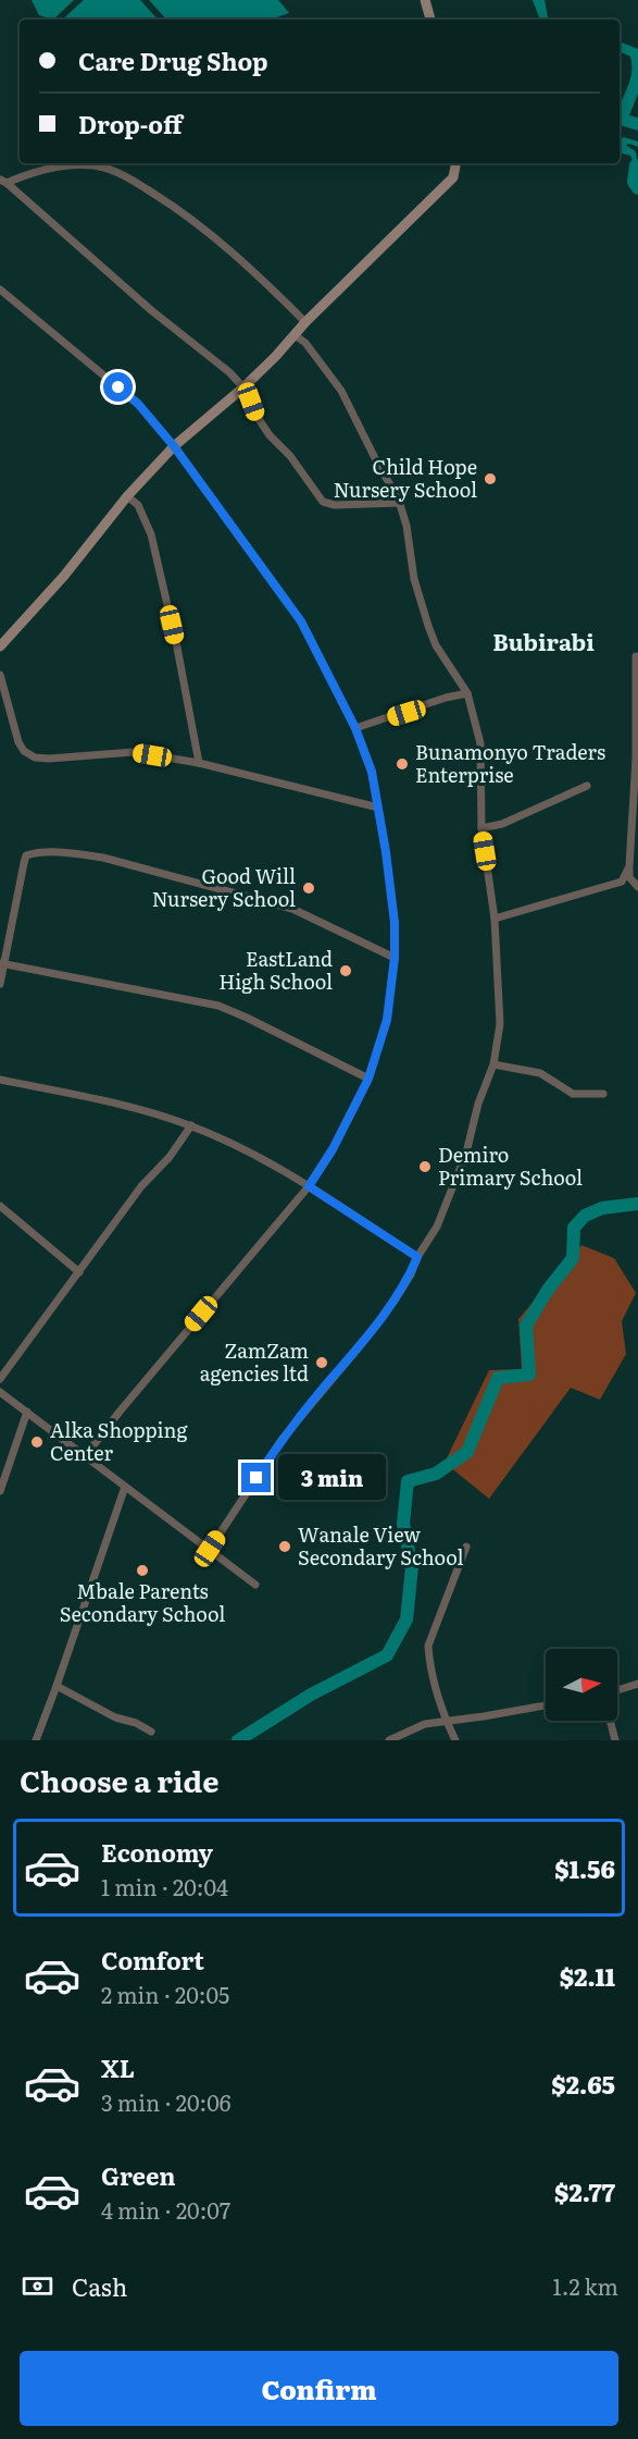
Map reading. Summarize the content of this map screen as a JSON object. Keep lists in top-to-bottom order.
{
  "districts": ["Bubirabi"],
  "places": [
    "Child Hope Nursery School",
    "Bunamonyo Traders Enterprise",
    "Good Will Nursery School",
    "EastLand High School",
    "Demiro Primary School",
    "ZamZam agencies ltd",
    "Alka Shopping Center",
    "Wanale View Secondary School",
    "Mbale Parents Secondary School"
  ],
  "north": "right",
  "page": {
    "banner": ["Care Drug Shop", "Drop-off"],
    "bubble": "3 min",
    "heading": "Choose a ride",
    "list": [
      {
        "name": "Economy",
        "note": "1 min · 20:04",
        "value": "$1.56"
      },
      {
        "name": "Comfort",
        "note": "2 min · 20:05",
        "value": "$2.11"
      },
      {
        "name": "XL",
        "note": "3 min · 20:06",
        "value": "$2.65"
      },
      {
        "name": "Green",
        "note": "4 min · 20:07",
        "value": "$2.77"
      }
    ],
    "pay": ["Cash", "1.2 km"],
    "buttons": "Confirm"
  }
}
